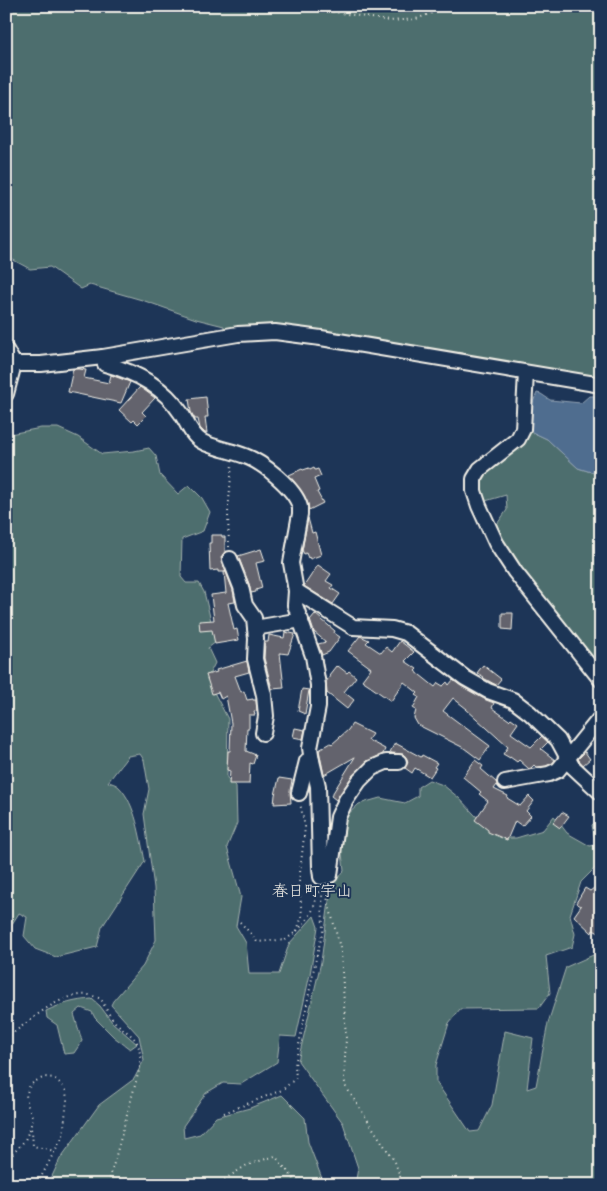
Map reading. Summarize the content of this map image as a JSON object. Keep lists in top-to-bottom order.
{
  "districts": ["春日町宇山"]
}
